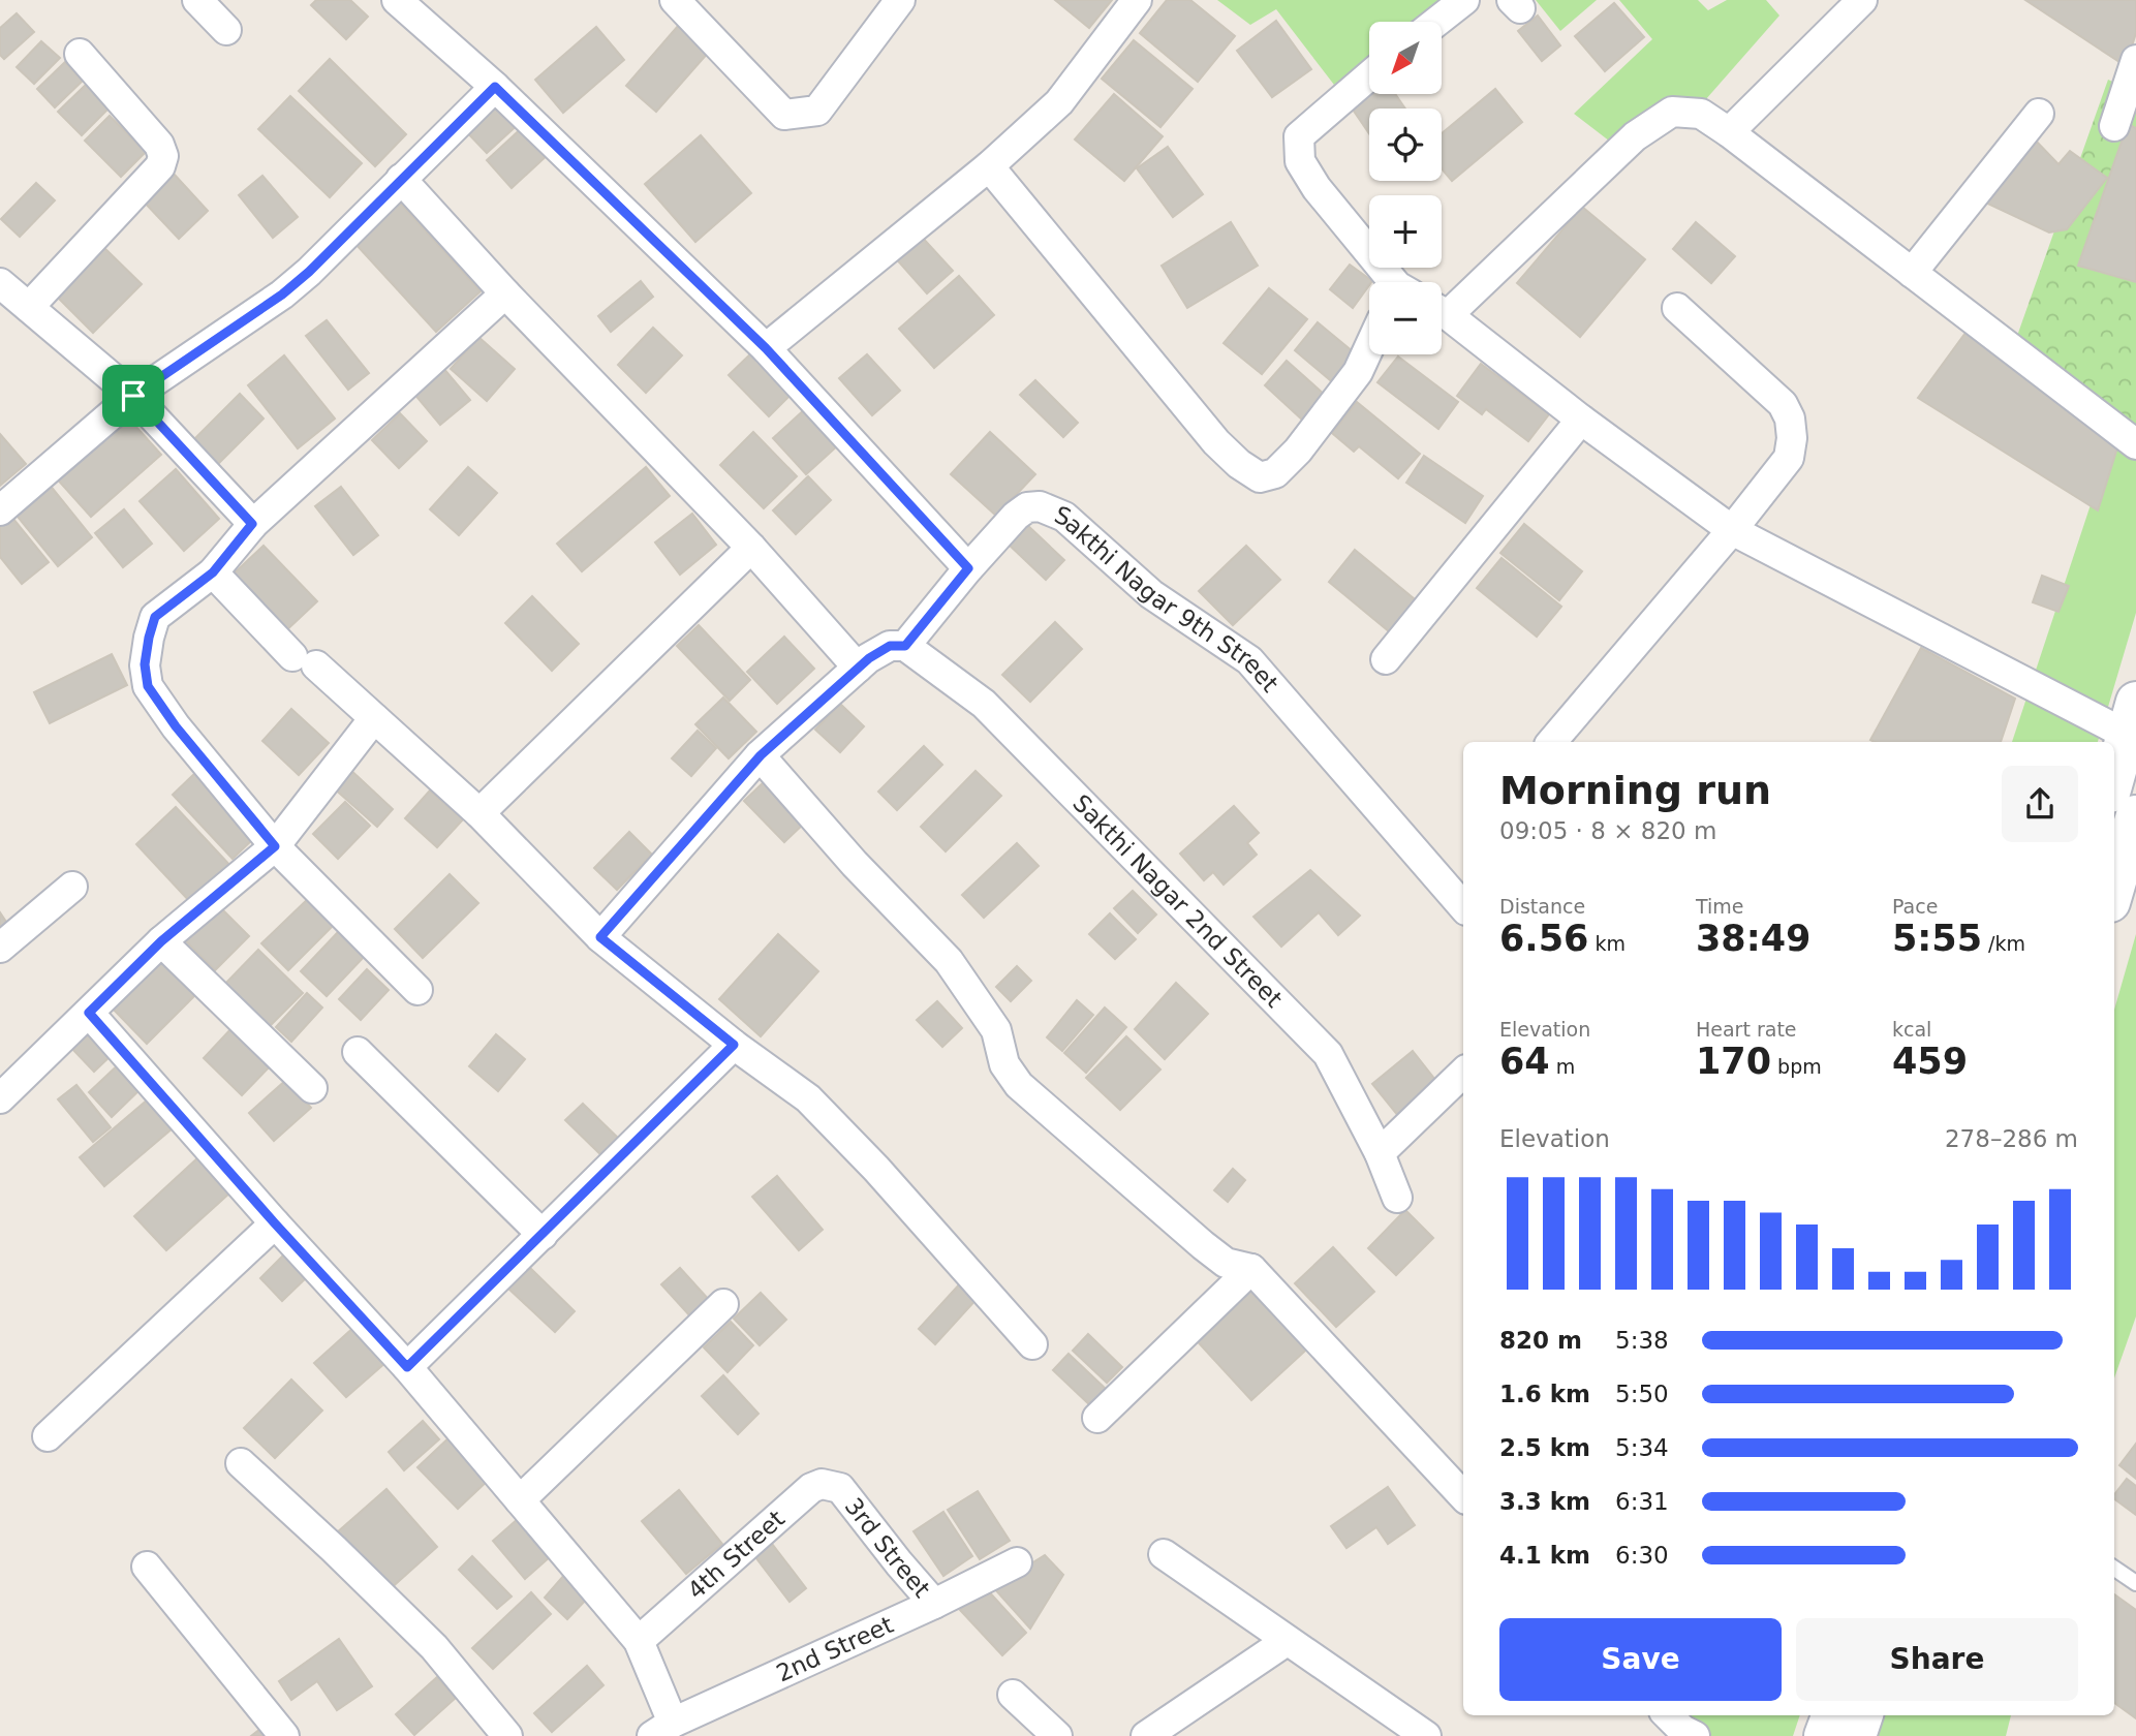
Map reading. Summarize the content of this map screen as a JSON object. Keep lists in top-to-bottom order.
{
  "streets": {
    "street": [
      "Sakthi Nagar 9th Street",
      "Sakthi Nagar 2nd Street",
      "3rd Street",
      "4th Street",
      "2nd Street"
    ]
  },
  "crossings": [
    ["Sakthi Nagar 9th Street", "Sakthi Nagar 2nd Street"],
    ["3rd Street", "4th Street"],
    ["3rd Street", "2nd Street"]
  ],
  "north": "bottom left",
  "page": {
    "map_buttons": ["+", "−"],
    "heading": ["Morning run", "09:05 · 8 × 820 m"],
    "stats": [
      ["Distance", "6.56 km"],
      ["Time", "38:49"],
      ["Pace", "5:55 /km"],
      ["Elevation", "64 m"],
      ["Heart rate", "170 bpm"],
      ["kcal", "459"]
    ],
    "chart": ["Elevation", "278–286 m"],
    "list": [
      {
        "name": "820 m",
        "note": "5:38"
      },
      {
        "name": "1.6 km",
        "note": "5:50"
      },
      {
        "name": "2.5 km",
        "note": "5:34"
      },
      {
        "name": "3.3 km",
        "note": "6:31"
      },
      {
        "name": "4.1 km",
        "note": "6:30"
      }
    ],
    "buttons": ["Save", "Share"]
  }
}
